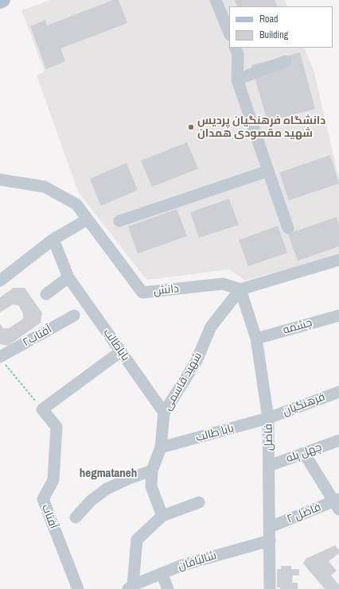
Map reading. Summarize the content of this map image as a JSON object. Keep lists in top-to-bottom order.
{
  "streets": {
    "street": [
      "دانش",
      "چشمه",
      "آفتاب۲",
      "باباطالب",
      "شهید قاسمی",
      "فرهنگیان",
      "بابا طالب",
      "فاضل",
      "چهل پله",
      "فاضل ۲",
      "آفتاب",
      "شالبافان"
    ]
  },
  "crossings": [
    ["دانش", "شهید قاسمی"],
    ["دانش", "فاضل"],
    ["چشمه", "فاضل"],
    ["باباطالب", "شهید قاسمی"],
    ["شهید قاسمی", "بابا طالب"],
    ["شهید قاسمی", "فاضل"],
    ["فرهنگیان", "بابا طالب"],
    ["فرهنگیان", "فاضل"],
    ["بابا طالب", "فاضل"],
    ["فاضل", "چهل پله"],
    ["فاضل", "فاضل ۲"],
    ["فاضل", "شالبافان"]
  ],
  "districts": ["hegmataneh"],
  "places": ["دانشگاه فرهنگیان پردیس شهید مقصودی همدان"],
  "legend": ["Road", "Building"]
}
